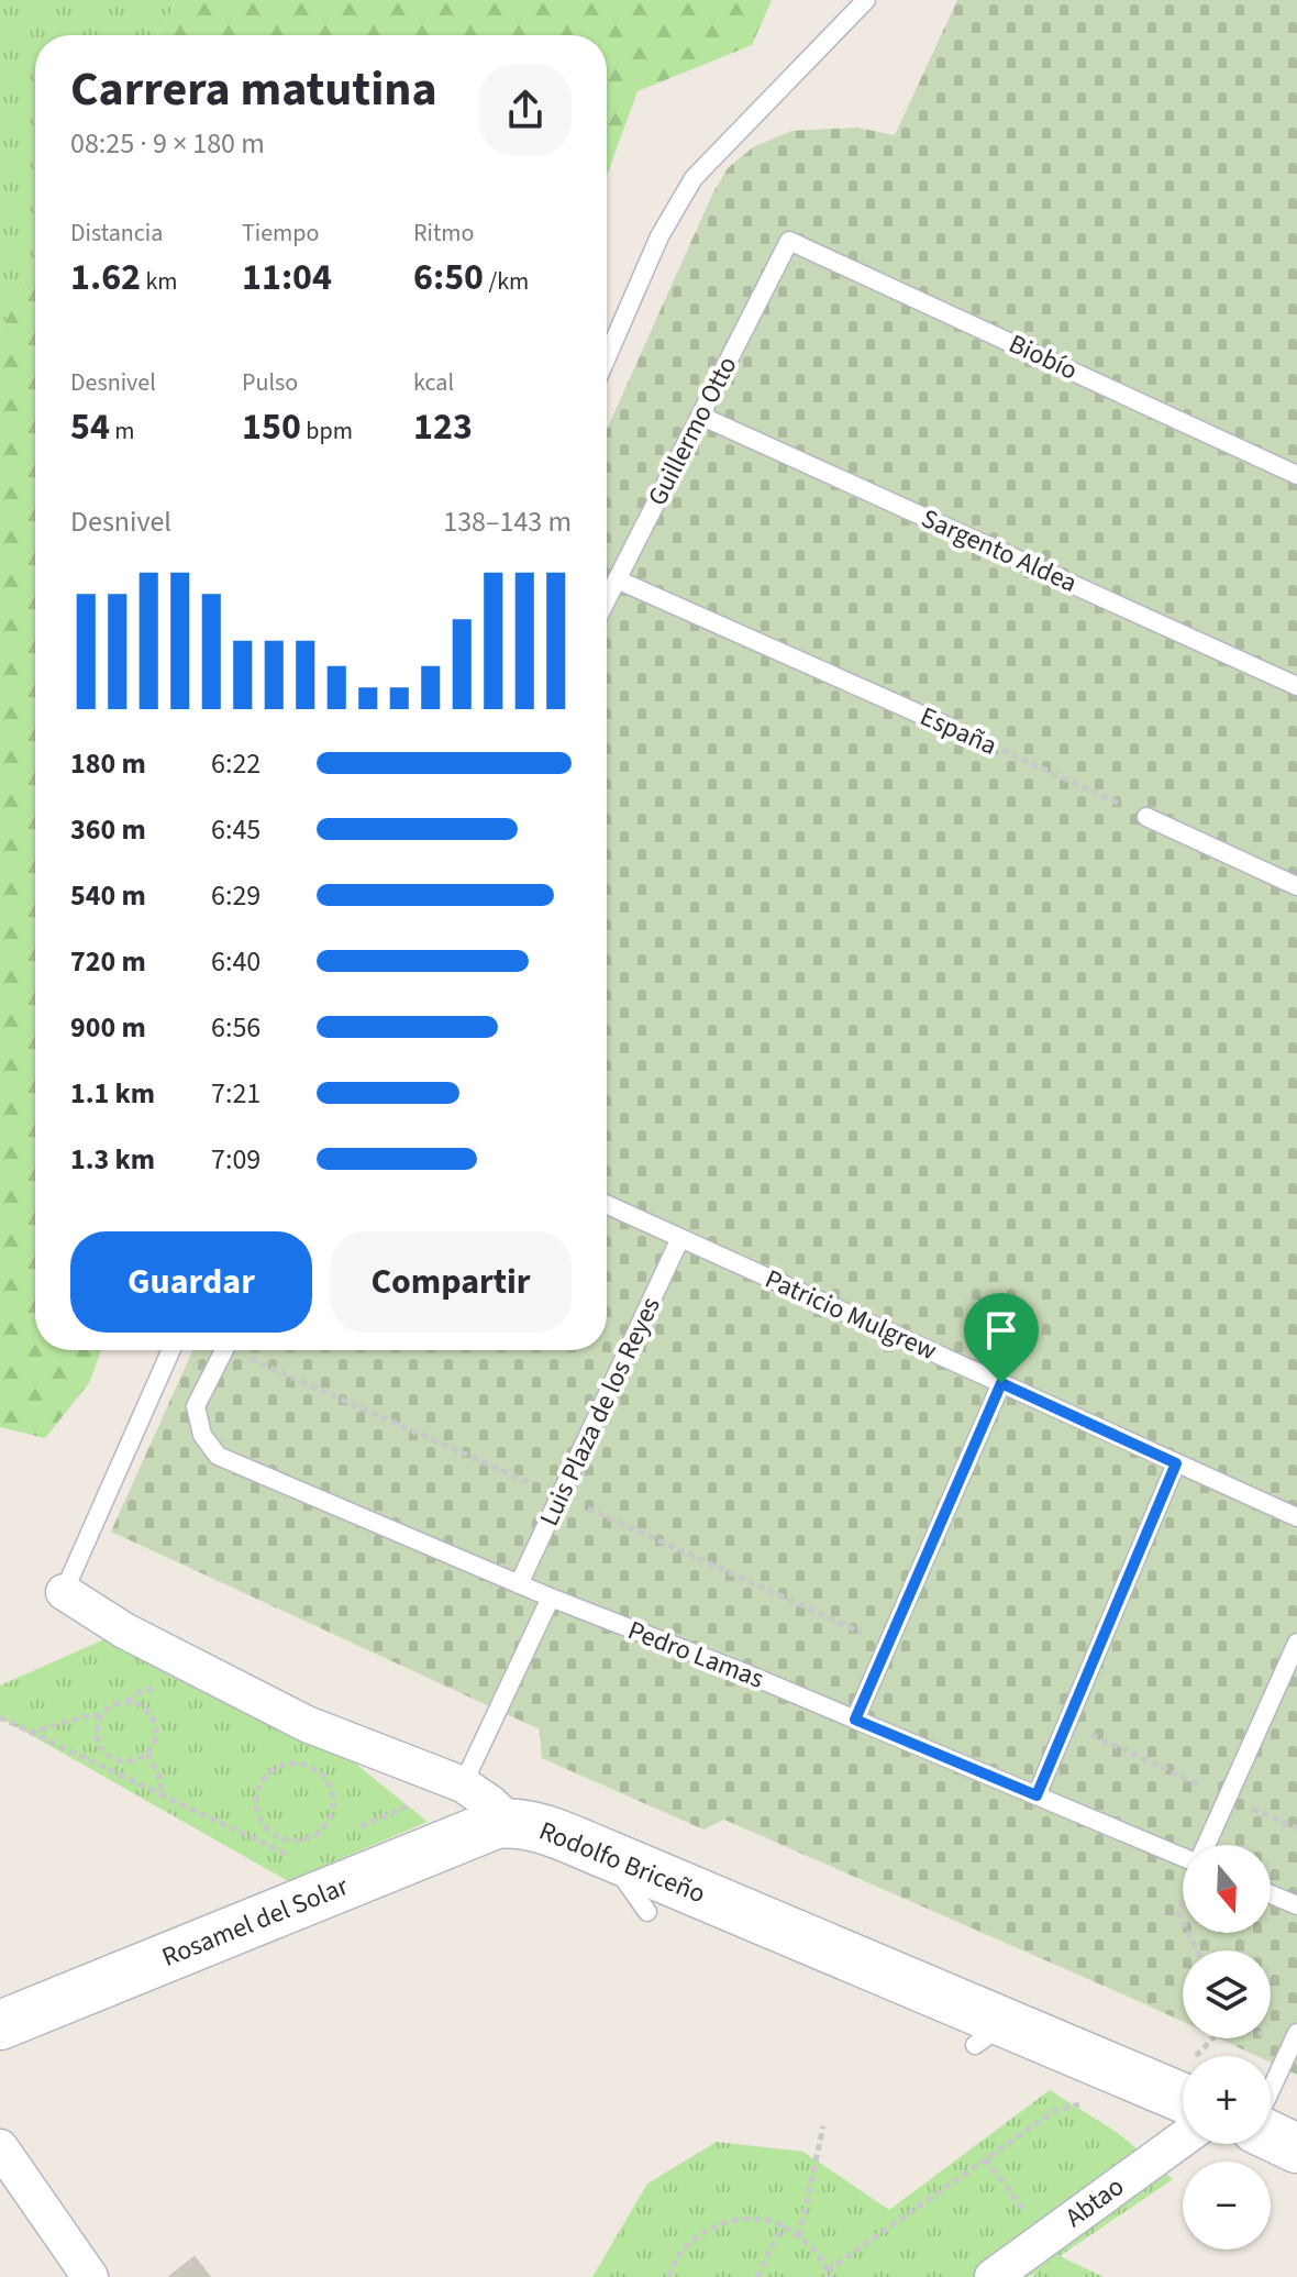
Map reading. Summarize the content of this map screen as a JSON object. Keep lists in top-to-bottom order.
{
  "streets": {
    "street": ["Rodolfo Briceño", "Rosamel del Solar", "Abtao"],
    "lane": [
      "Biobío",
      "Guillermo Otto",
      "Sargento Aldea",
      "España",
      "Patricio Mulgrew",
      "Luis Plaza de los Reyes",
      "Pedro Lamas"
    ]
  },
  "crossings": [
    ["Biobío", "Guillermo Otto"],
    ["Guillermo Otto", "Sargento Aldea"],
    ["Guillermo Otto", "España"],
    ["Patricio Mulgrew", "Luis Plaza de los Reyes"],
    ["Luis Plaza de los Reyes", "Pedro Lamas"],
    ["Rodolfo Briceño", "Rosamel del Solar"]
  ],
  "north": "bottom",
  "page": {
    "heading": ["Carrera matutina", "08:25 · 9 × 180 m"],
    "stats": [
      ["Distancia", "1.62 km"],
      ["Tiempo", "11:04"],
      ["Ritmo", "6:50 /km"],
      ["Desnivel", "54 m"],
      ["Pulso", "150 bpm"],
      ["kcal", "123"]
    ],
    "chart": ["Desnivel", "138–143 m"],
    "list": [
      {
        "name": "180 m",
        "note": "6:22"
      },
      {
        "name": "360 m",
        "note": "6:45"
      },
      {
        "name": "540 m",
        "note": "6:29"
      },
      {
        "name": "720 m",
        "note": "6:40"
      },
      {
        "name": "900 m",
        "note": "6:56"
      },
      {
        "name": "1.1 km",
        "note": "7:21"
      },
      {
        "name": "1.3 km",
        "note": "7:09"
      }
    ],
    "buttons": ["Guardar", "Compartir"],
    "map_buttons": ["+", "−"]
  }
}
